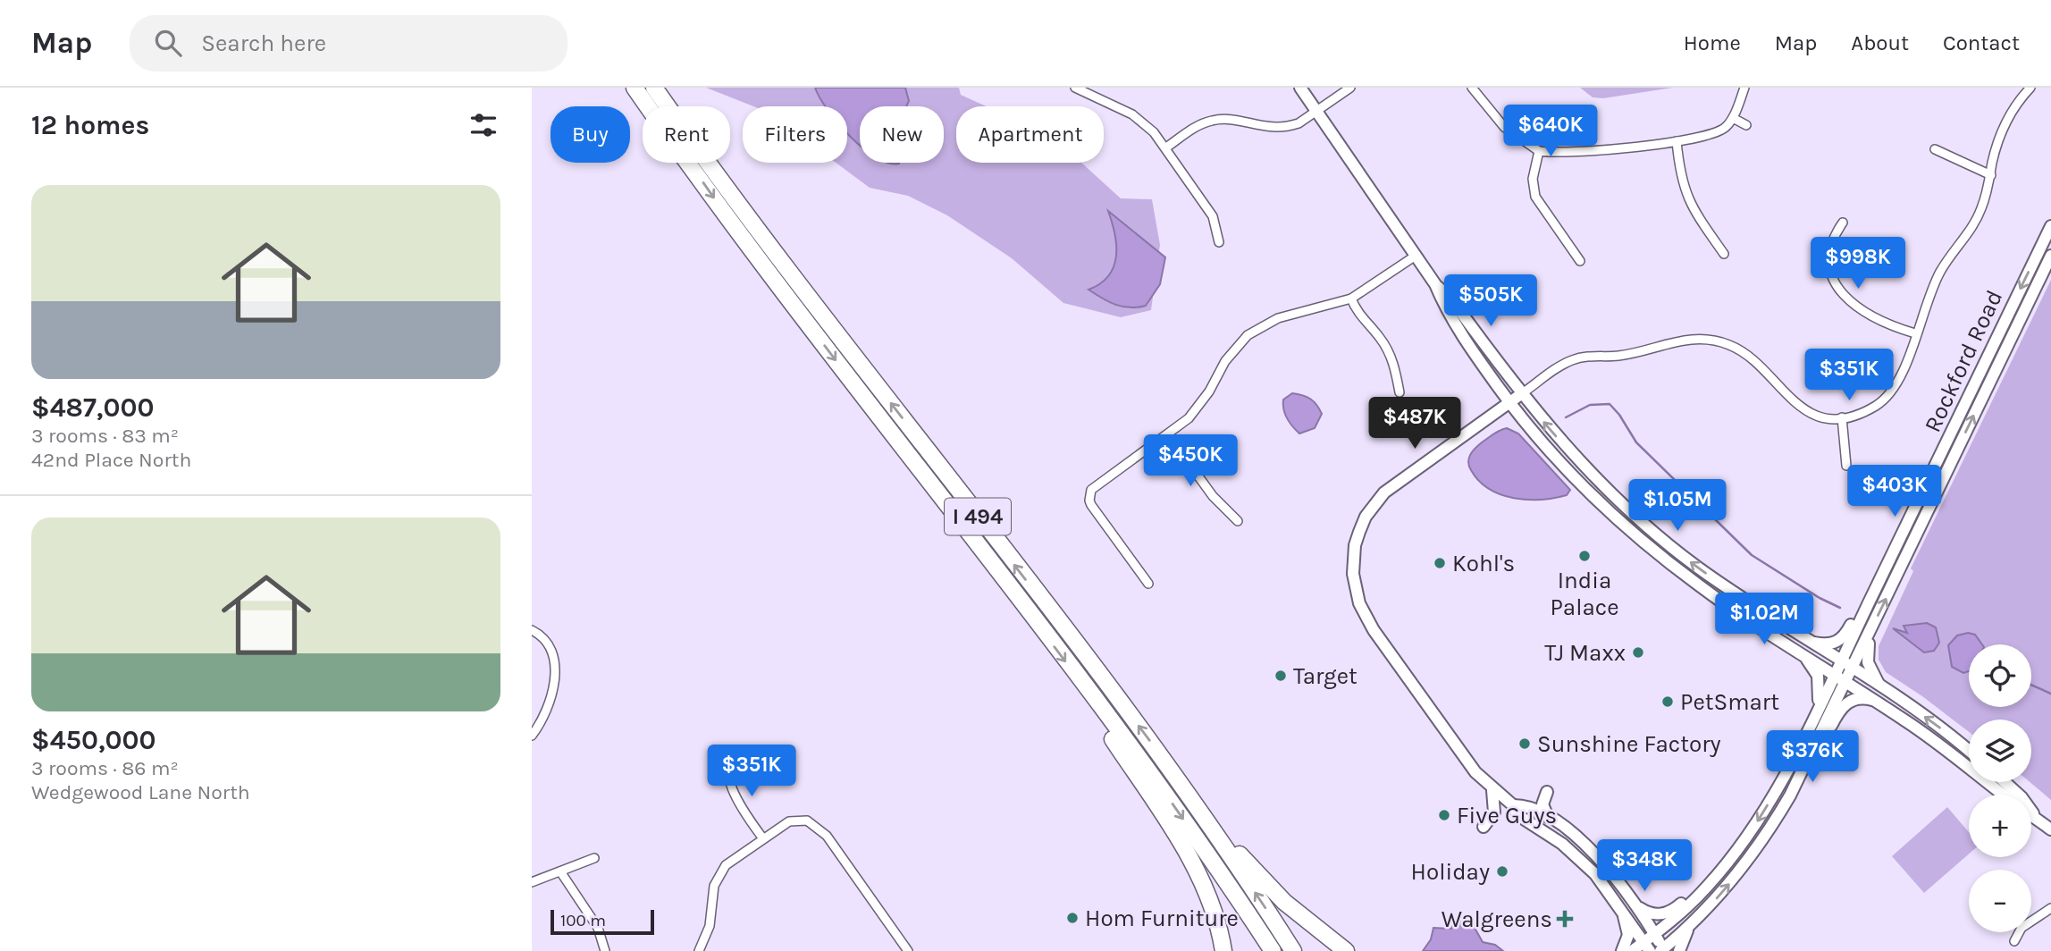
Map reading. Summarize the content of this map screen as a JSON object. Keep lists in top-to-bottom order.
{
  "streets": {
    "highway": ["I 494"],
    "main road": ["Rockford Road"]
  },
  "places": {
    "other": [
      "India Palace",
      "Kohl's",
      "TJ Maxx",
      "Target",
      "PetSmart",
      "Sunshine Factory",
      "Five Guys",
      "Holiday",
      "Hom Furniture"
    ],
    "health": ["Walgreens"]
  },
  "scale_bar": "100 m",
  "page": {
    "header": "Map",
    "search": "Search here",
    "nav": [
      "Home",
      "Map",
      "About",
      "Contact"
    ],
    "heading": "12 homes",
    "price": [
      "$640K",
      "$998K",
      "$505K",
      "$351K",
      "$487K",
      "$450K",
      "$403K",
      "$1.05M",
      "$1.02M",
      "$376K",
      "$351K",
      "$348K"
    ],
    "chip": [
      "Buy",
      "Rent",
      "Filters",
      "New",
      "Apartment"
    ],
    "list": [
      {
        "name": "$487,000",
        "note": "3 rooms · 83 m² · 42nd Place North"
      },
      {
        "name": "$450,000",
        "note": "3 rooms · 86 m² · Wedgewood Lane North"
      }
    ],
    "map_buttons": ["+", "−"],
    "scale": "100 m"
  }
}
